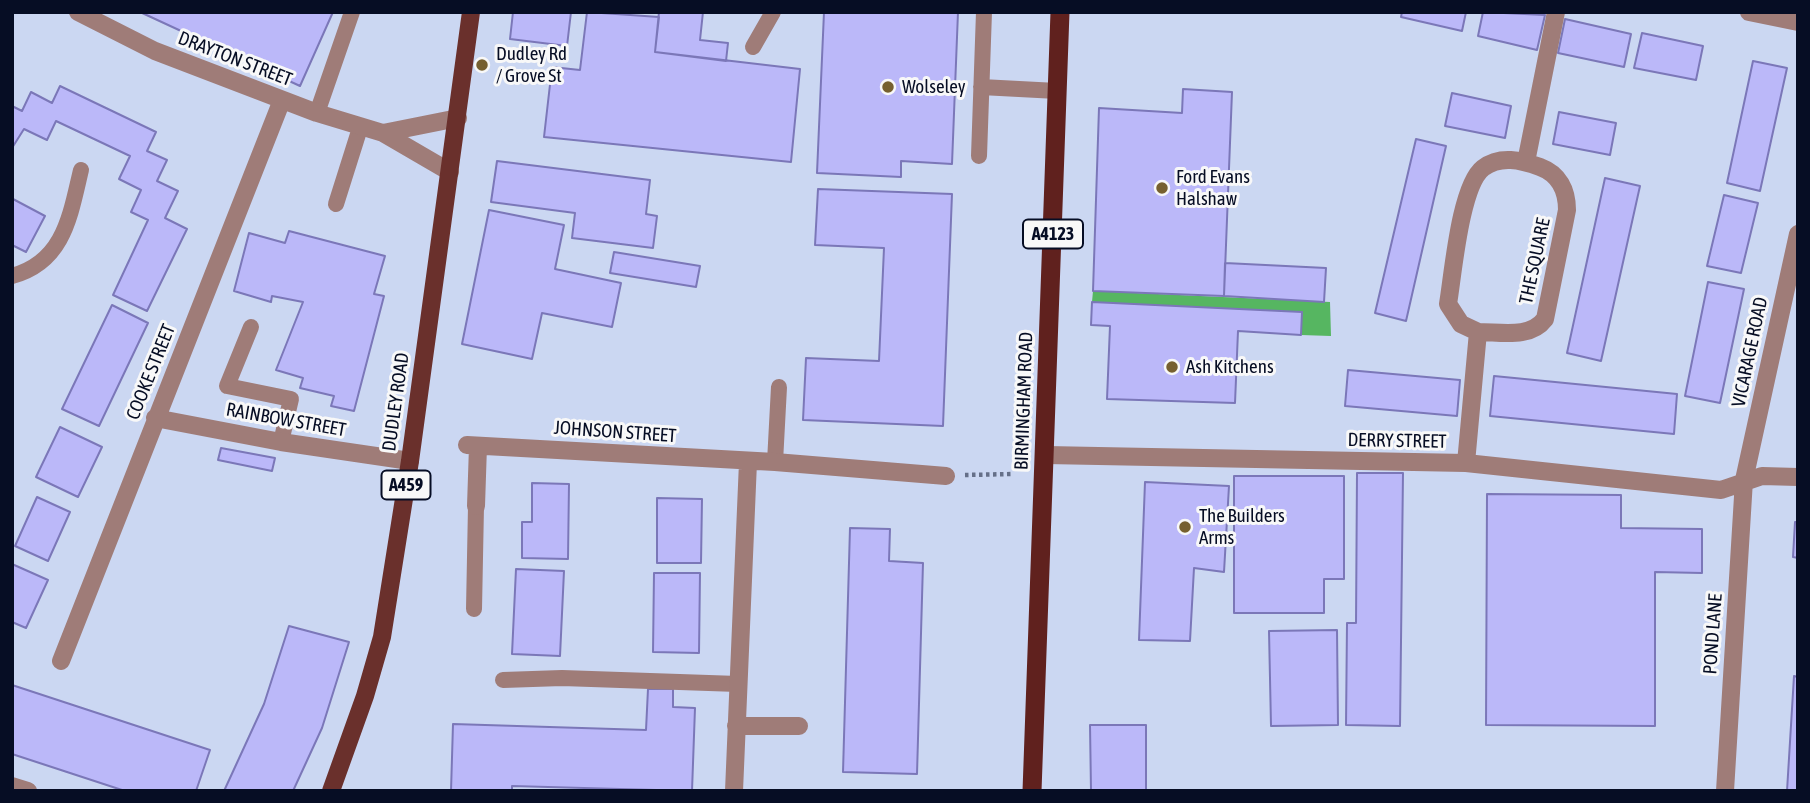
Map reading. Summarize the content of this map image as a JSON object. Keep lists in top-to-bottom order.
{
  "streets": {
    "highway": ["A4123", "BIRMINGHAM ROAD"],
    "main road": ["DUDLEY ROAD", "A459"],
    "street": [
      "DRAYTON STREET",
      "THE SQUARE",
      "VICARAGE ROAD",
      "COOKE STREET",
      "RAINBOW STREET",
      "JOHNSON STREET",
      "DERRY STREET",
      "POND LANE"
    ]
  },
  "crossings": [
    ["DRAYTON STREET", "COOKE STREET"],
    ["DRAYTON STREET", "DUDLEY ROAD"],
    ["VICARAGE ROAD", "DERRY STREET"],
    ["VICARAGE ROAD", "POND LANE"],
    ["COOKE STREET", "RAINBOW STREET"],
    ["BIRMINGHAM ROAD", "DERRY STREET"],
    ["DUDLEY ROAD", "RAINBOW STREET"],
    ["DERRY STREET", "POND LANE"]
  ],
  "places": [
    "Dudley Rd / Grove St",
    "Wolseley",
    "Ford Evans Halshaw",
    "Ash Kitchens",
    "The Builders Arms"
  ]
}
